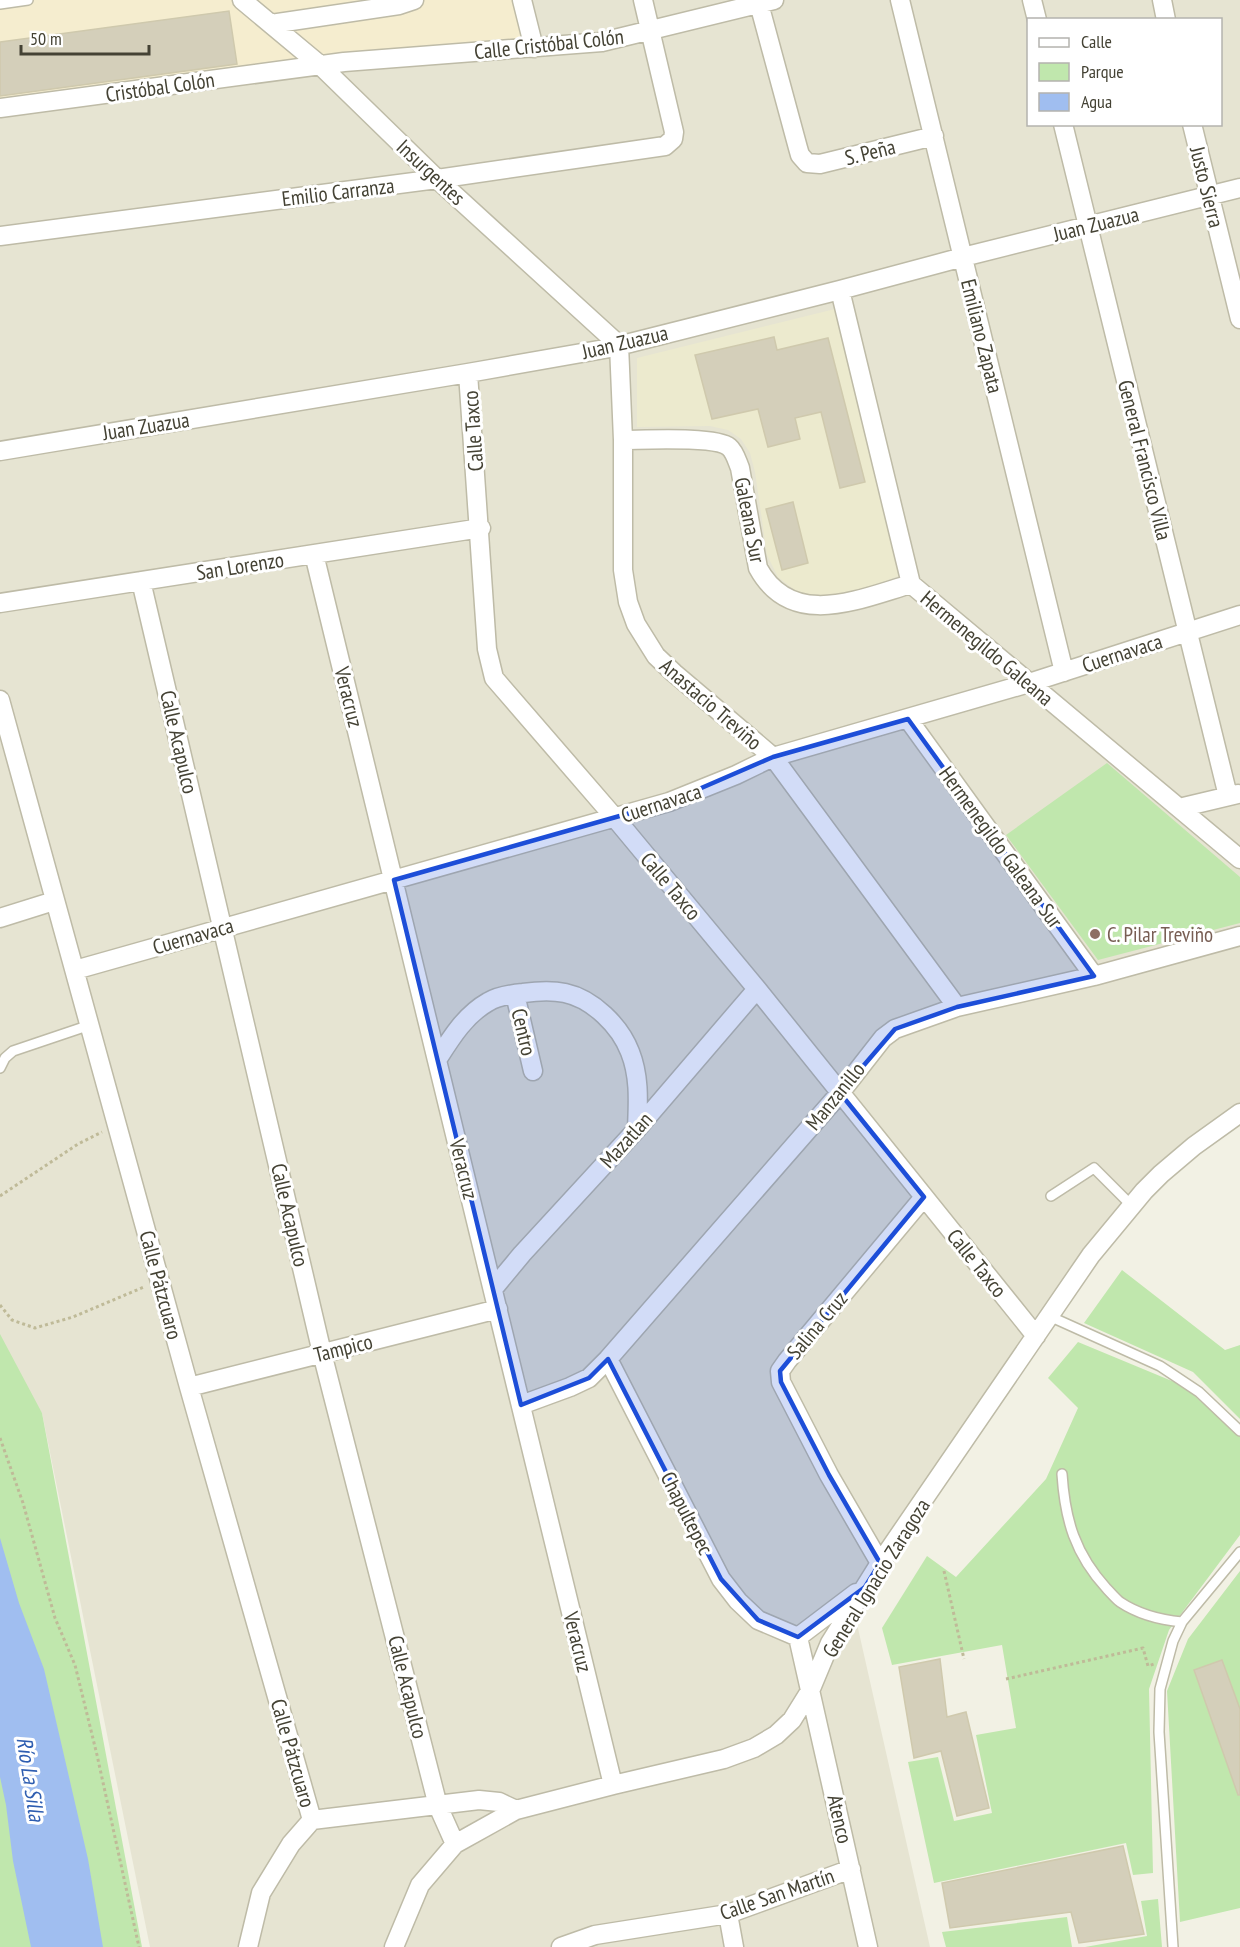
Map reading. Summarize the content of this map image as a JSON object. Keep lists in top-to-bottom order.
{
  "streets": {
    "street": [
      "Calle Cristóbal Colón",
      "Cristóbal Colón",
      "S. Peña",
      "Insurgentes",
      "Justo Sierra",
      "Emilio Carranza",
      "Juan Zuazua",
      "Emiliano Zapata",
      "Calle Taxco",
      "General Francisco Villa",
      "Galeana Sur",
      "San Lorenzo",
      "Hermenegildo Galeana",
      "Cuernavaca",
      "Veracruz",
      "Anastacio Treviño",
      "Calle Acapulco",
      "Hermenegildo Galeana Sur",
      "Centro",
      "Manzanillo",
      "Mazatlan",
      "Calle Pátzcuaro",
      "Salina Cruz",
      "Tampico",
      "Chapultepec",
      "General Ignacio Zaragoza",
      "Atenco",
      "Calle San Martín"
    ]
  },
  "crossings": [
    ["Calle Cristóbal Colón", "Cristóbal Colón"],
    ["Calle Cristóbal Colón", "S. Peña"],
    ["Calle Cristóbal Colón", "Insurgentes"],
    ["Calle Cristóbal Colón", "Emilio Carranza"],
    ["Cristóbal Colón", "Insurgentes"],
    ["S. Peña", "Emiliano Zapata"],
    ["Insurgentes", "Emilio Carranza"],
    ["Insurgentes", "Juan Zuazua"],
    ["Insurgentes", "Anastacio Treviño"],
    ["Justo Sierra", "Juan Zuazua"],
    ["Juan Zuazua", "Emiliano Zapata"],
    ["Juan Zuazua", "Calle Taxco"],
    ["Juan Zuazua", "General Francisco Villa"],
    ["Juan Zuazua", "Hermenegildo Galeana"],
    ["Juan Zuazua", "Anastacio Treviño"],
    ["Emiliano Zapata", "Cuernavaca"],
    ["Calle Taxco", "San Lorenzo"],
    ["Calle Taxco", "Cuernavaca"],
    ["Calle Taxco", "Manzanillo"],
    ["Calle Taxco", "Mazatlan"],
    ["Calle Taxco", "Salina Cruz"],
    ["Calle Taxco", "General Ignacio Zaragoza"],
    ["General Francisco Villa", "Cuernavaca"],
    ["Galeana Sur", "Hermenegildo Galeana"],
    ["Galeana Sur", "Anastacio Treviño"],
    ["San Lorenzo", "Veracruz"],
    ["San Lorenzo", "Calle Acapulco"],
    ["Hermenegildo Galeana", "Cuernavaca"],
    ["Cuernavaca", "Veracruz"],
    ["Cuernavaca", "Anastacio Treviño"],
    ["Cuernavaca", "Calle Acapulco"],
    ["Cuernavaca", "Hermenegildo Galeana Sur"],
    ["Cuernavaca", "Calle Pátzcuaro"],
    ["Veracruz", "Manzanillo"],
    ["Veracruz", "Mazatlan"],
    ["Veracruz", "Tampico"],
    ["Veracruz", "General Ignacio Zaragoza"],
    ["Anastacio Treviño", "Manzanillo"],
    ["Calle Acapulco", "Tampico"],
    ["Calle Acapulco", "General Ignacio Zaragoza"],
    ["Hermenegildo Galeana Sur", "Manzanillo"],
    ["Manzanillo", "Chapultepec"],
    ["Calle Pátzcuaro", "Tampico"],
    ["Salina Cruz", "General Ignacio Zaragoza"],
    ["General Ignacio Zaragoza", "Atenco"],
    ["Atenco", "Calle San Martín"]
  ],
  "water": ["Río La Silla"],
  "places": ["C. Pilar Treviño"],
  "legend": ["Calle", "Parque", "Agua"],
  "scale_bar": "50 m"
}
